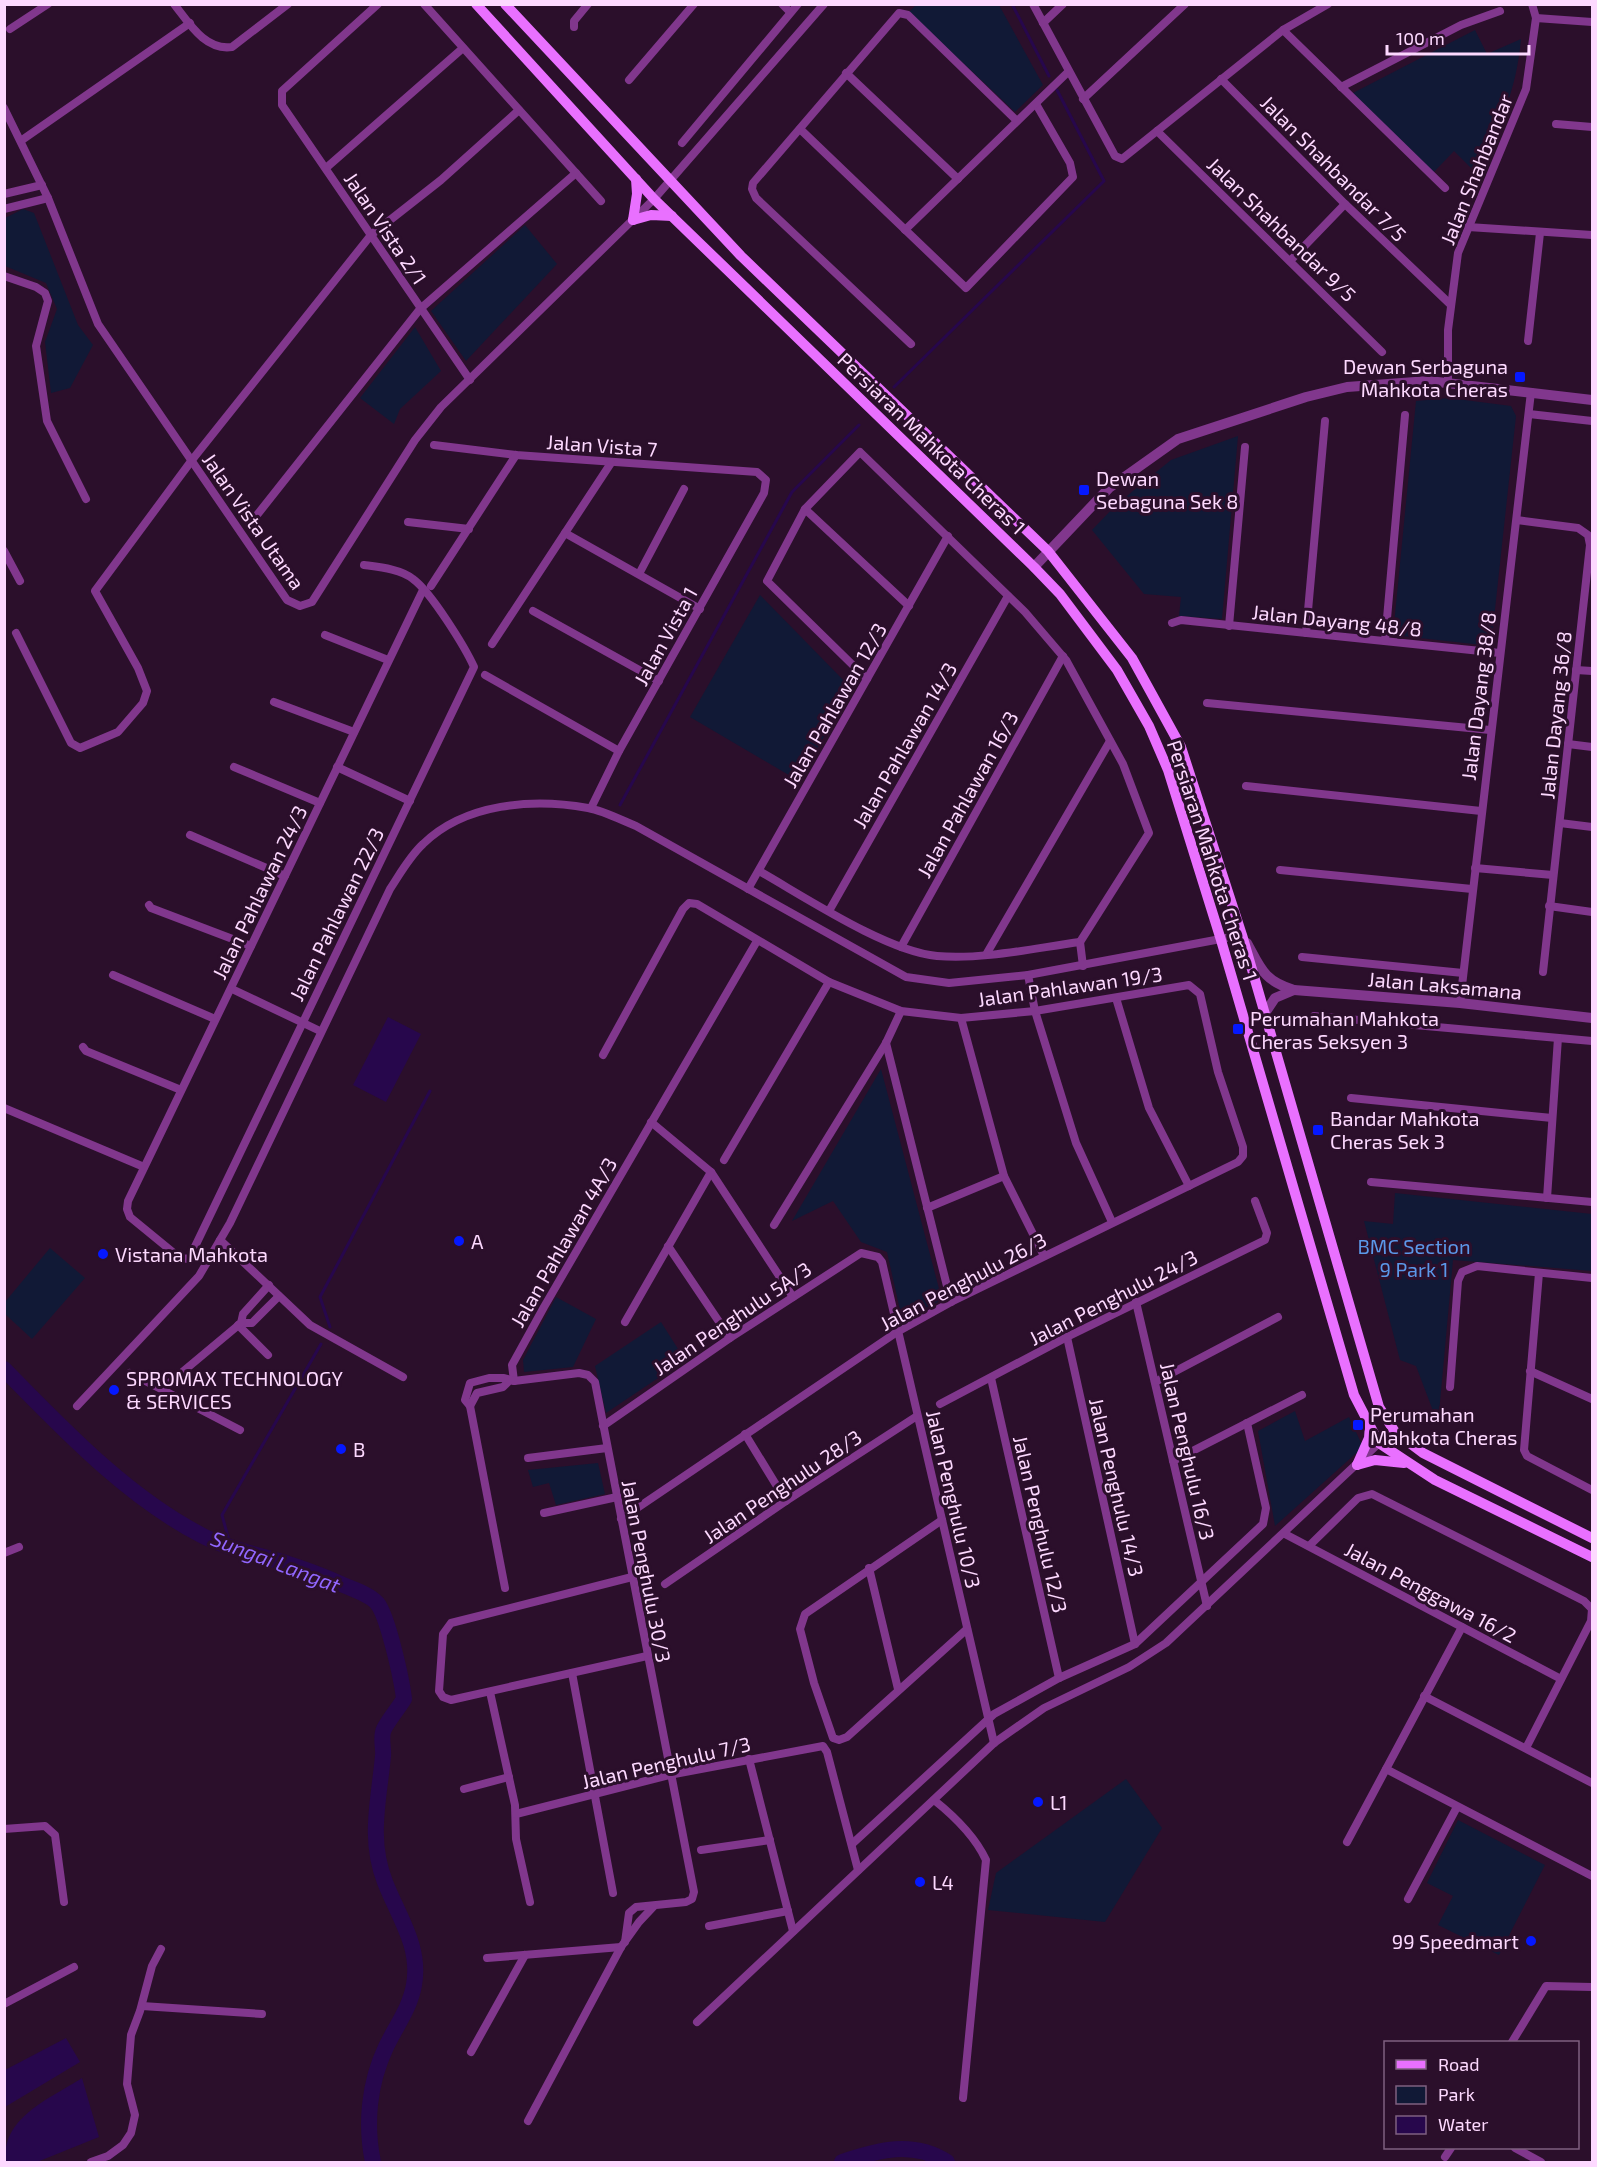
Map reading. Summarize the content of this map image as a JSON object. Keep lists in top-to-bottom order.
{
  "streets": {
    "main road": ["Persiaran Mahkota Cheras 1"],
    "street": [
      "Jalan Shahbandar 7/5",
      "Jalan Shahbandar",
      "Jalan Vista 2/1",
      "Jalan Shahbandar 9/5",
      "Jalan Vista 7",
      "Jalan Vista Utama",
      "Jalan Dayang 48/8",
      "Jalan Vista 1",
      "Jalan Dayang 38/8",
      "Jalan Pahlawan 12/3",
      "Jalan Dayang 36/8",
      "Jalan Pahlawan 14/3",
      "Jalan Pahlawan 16/3",
      "Jalan Pahlawan 24/3",
      "Jalan Pahlawan 22/3",
      "Jalan Laksamana",
      "Jalan Pahlawan 19/3",
      "Jalan Pahlawan 4A/3",
      "Jalan Penghulu 26/3",
      "Jalan Penghulu 24/3",
      "Jalan Penghulu 5A/3",
      "Jalan Penghulu 16/3",
      "Jalan Penghulu 28/3",
      "Jalan Penghulu 14/3",
      "Jalan Penghulu 10/3",
      "Jalan Penghulu 12/3",
      "Jalan Penghulu 30/3",
      "Jalan Penggawa 16/2",
      "Jalan Penghulu 7/3"
    ]
  },
  "crossings": [
    ["Jalan Shahbandar 7/5", "Jalan Shahbandar"],
    ["Jalan Vista 2/1", "Jalan Vista Utama"],
    ["Persiaran Mahkota Cheras 1", "Jalan Vista Utama"],
    ["Persiaran Mahkota Cheras 1", "Jalan Laksamana"],
    ["Jalan Vista 7", "Jalan Vista 1"],
    ["Jalan Vista 7", "Jalan Pahlawan 24/3"],
    ["Jalan Dayang 48/8", "Jalan Dayang 38/8"],
    ["Jalan Dayang 38/8", "Jalan Dayang 36/8"],
    ["Jalan Dayang 38/8", "Jalan Laksamana"],
    ["Jalan Pahlawan 24/3", "Jalan Pahlawan 22/3"],
    ["Jalan Pahlawan 19/3", "Jalan Pahlawan 4A/3"],
    ["Jalan Pahlawan 19/3", "Jalan Penghulu 26/3"],
    ["Jalan Pahlawan 4A/3", "Jalan Penghulu 30/3"],
    ["Jalan Penghulu 26/3", "Jalan Penghulu 10/3"],
    ["Jalan Penghulu 26/3", "Jalan Penghulu 30/3"],
    ["Jalan Penghulu 24/3", "Jalan Penghulu 16/3"],
    ["Jalan Penghulu 24/3", "Jalan Penghulu 14/3"],
    ["Jalan Penghulu 24/3", "Jalan Penghulu 12/3"],
    ["Jalan Penghulu 5A/3", "Jalan Penghulu 10/3"],
    ["Jalan Penghulu 5A/3", "Jalan Penghulu 30/3"],
    ["Jalan Penghulu 28/3", "Jalan Penghulu 10/3"],
    ["Jalan Penghulu 30/3", "Jalan Penghulu 7/3"]
  ],
  "water": ["Sungai Langat"],
  "parks": ["BMC Section 9 Park 1"],
  "places": {
    "transit": [
      "Dewan Serbaguna Mahkota Cheras",
      "Dewan Sebaguna Sek 8",
      "Perumahan Mahkota Cheras Seksyen 3",
      "Bandar Mahkota Cheras Sek 3",
      "Perumahan Mahkota Cheras"
    ],
    "other": [
      "A",
      "Vistana Mahkota",
      "SPROMAX TECHNOLOGY & SERVICES",
      "B",
      "L1",
      "L4",
      "99 Speedmart"
    ]
  },
  "legend": ["Road", "Park", "Water"],
  "scale_bar": "100 m"
}
